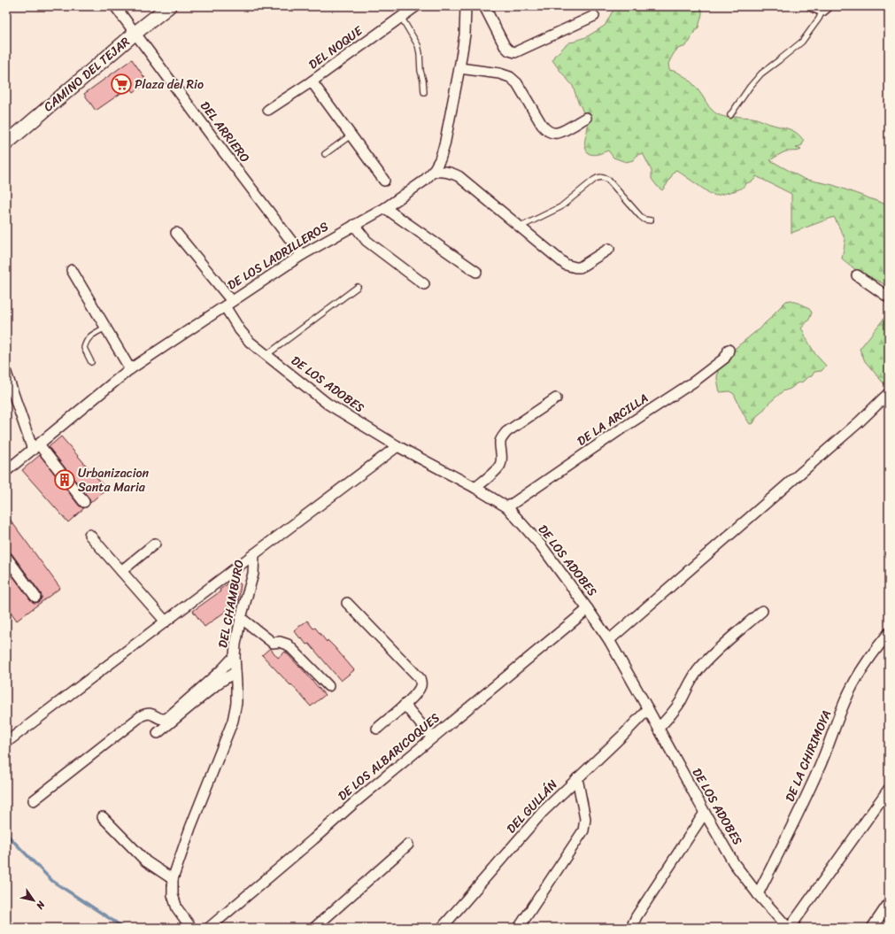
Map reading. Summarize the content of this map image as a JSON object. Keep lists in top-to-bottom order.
{
  "streets": {
    "street": [
      "DEL NOQUE",
      "CAMINO DEL TEJAR",
      "DEL ARRIERO",
      "DE LOS LADRILLEROS",
      "DE LOS ADOBES",
      "DE LA ARCILLA",
      "DEL CHAMBURO",
      "DE LA CHIRIMOYA",
      "DE LOS ALBARICOQUES",
      "DEL GULLÁN"
    ]
  },
  "crossings": [
    ["CAMINO DEL TEJAR", "DEL ARRIERO"],
    ["DEL ARRIERO", "DE LOS LADRILLEROS"],
    ["DE LOS LADRILLEROS", "DE LOS ADOBES"],
    ["DE LOS ADOBES", "DE LA ARCILLA"],
    ["DE LOS ADOBES", "DEL CHAMBURO"],
    ["DE LOS ADOBES", "DE LA CHIRIMOYA"],
    ["DE LOS ADOBES", "DE LOS ALBARICOQUES"],
    ["DE LOS ADOBES", "DEL GULLÁN"]
  ],
  "places": {
    "supermarket": ["Plaza del Rio"],
    "building": ["Urbanizacion Santa Maria"]
  },
  "north": "bottom right"
}
